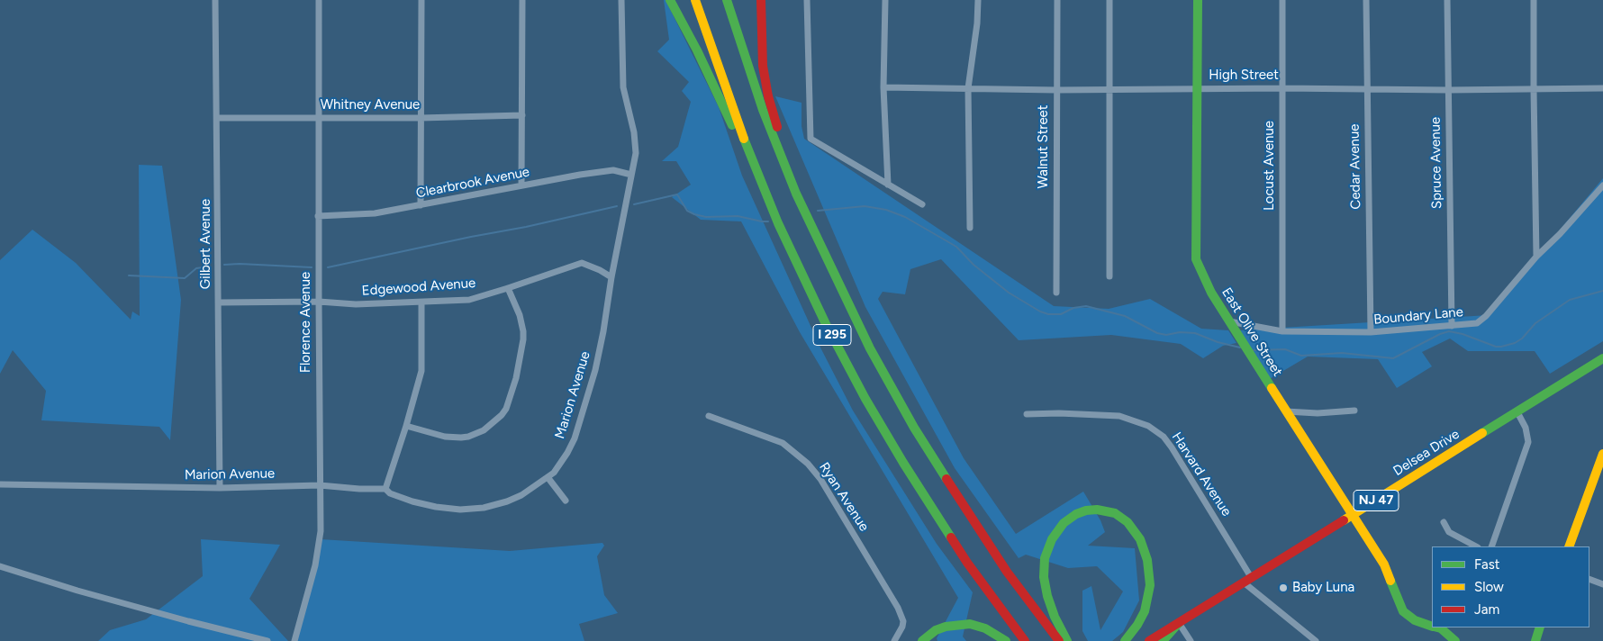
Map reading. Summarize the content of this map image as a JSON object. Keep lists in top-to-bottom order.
{
  "streets": {
    "main road": [
      "East Olive Street",
      "I 295",
      "Delsea Drive",
      "NJ 47"
    ],
    "street": [
      "High Street",
      "Whitney Avenue",
      "Walnut Street",
      "Spruce Avenue",
      "Locust Avenue",
      "Cedar Avenue",
      "Clearbrook Avenue",
      "Gilbert Avenue",
      "Edgewood Avenue",
      "Boundary Lane",
      "Florence Avenue",
      "Marion Avenue",
      "Harvard Avenue",
      "Ryan Avenue"
    ]
  },
  "crossings": [
    ["High Street", "Walnut Street"],
    ["High Street", "Spruce Avenue"],
    ["High Street", "Locust Avenue"],
    ["High Street", "Cedar Avenue"],
    ["High Street", "East Olive Street"],
    ["Whitney Avenue", "Gilbert Avenue"],
    ["Whitney Avenue", "Florence Avenue"],
    ["Spruce Avenue", "Boundary Lane"],
    ["Locust Avenue", "Boundary Lane"],
    ["Cedar Avenue", "Boundary Lane"],
    ["Clearbrook Avenue", "Florence Avenue"],
    ["Clearbrook Avenue", "Marion Avenue"],
    ["Gilbert Avenue", "Edgewood Avenue"],
    ["Gilbert Avenue", "Marion Avenue"],
    ["Edgewood Avenue", "Florence Avenue"],
    ["Edgewood Avenue", "Marion Avenue"],
    ["Boundary Lane", "East Olive Street"],
    ["Florence Avenue", "Marion Avenue"],
    ["East Olive Street", "Delsea Drive"],
    ["Delsea Drive", "Harvard Avenue"]
  ],
  "places": ["Baby Luna"],
  "legend": ["Fast", "Slow", "Jam"]
}
